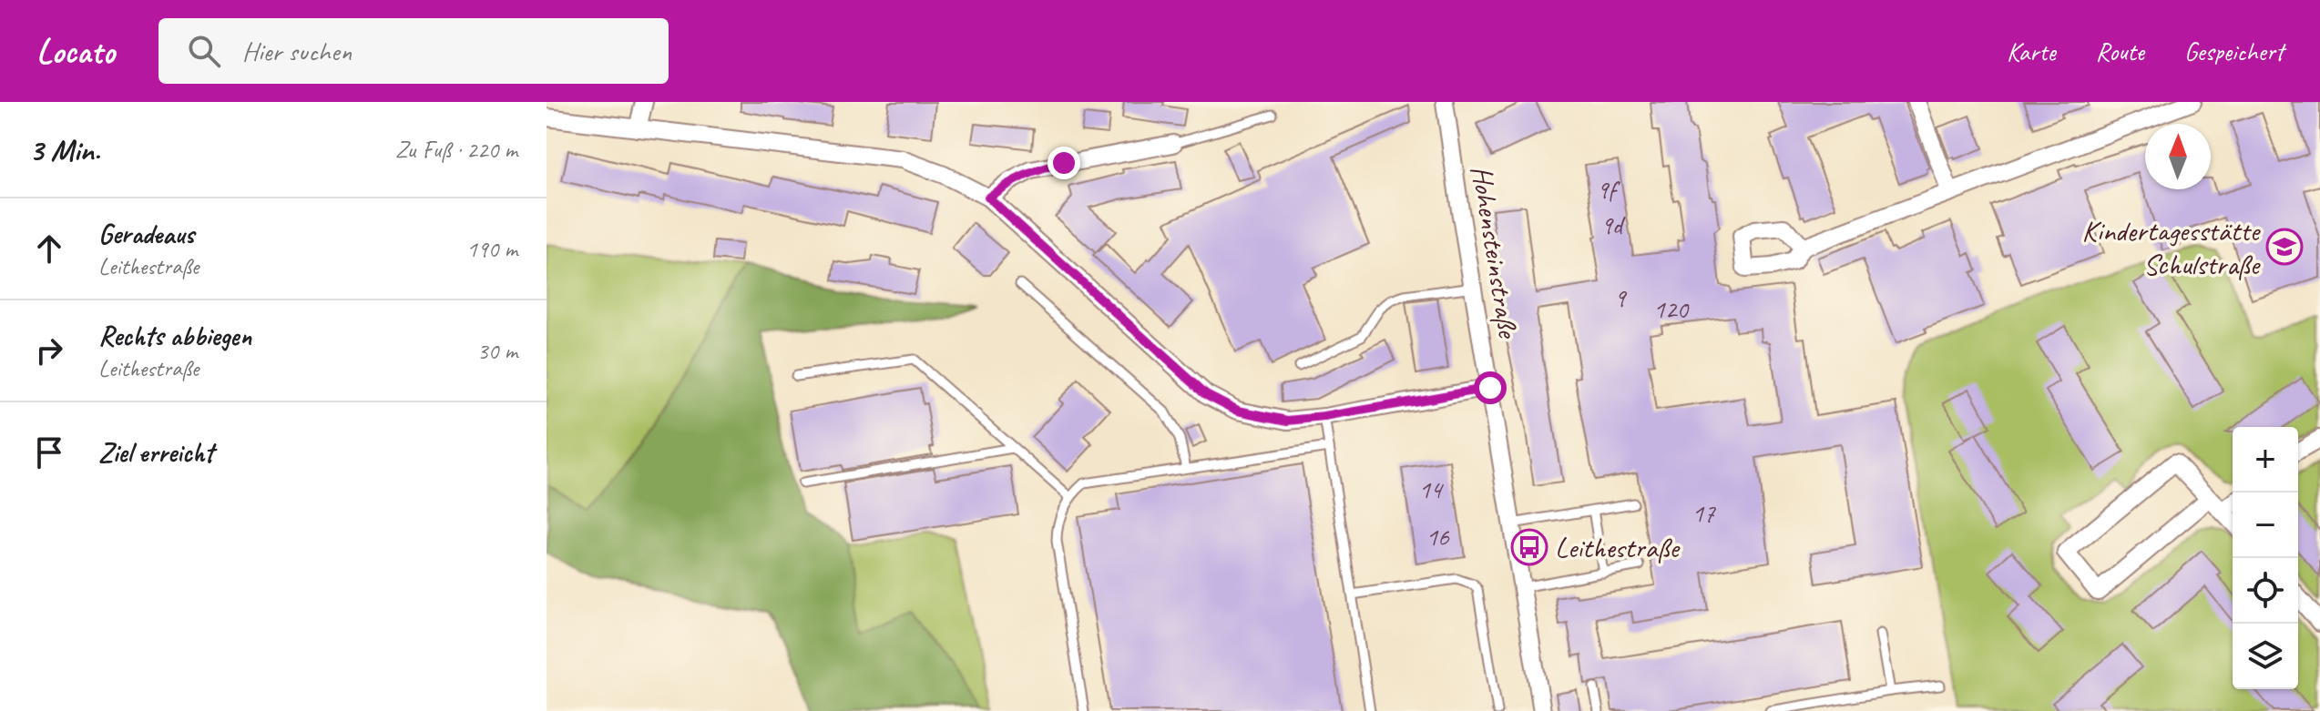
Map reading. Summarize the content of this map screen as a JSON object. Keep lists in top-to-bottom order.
{
  "streets": {
    "street": ["Hohensteinstraße"]
  },
  "places": {
    "school or university": ["Kindertagesstätte Schulstraße"],
    "bus stop": ["Leithestraße"]
  },
  "house_numbers": [
    "9f",
    "9d",
    "9",
    "120",
    "14",
    "17",
    "16"
  ],
  "north": "top",
  "page": {
    "header": "Locato",
    "search": "Hier suchen",
    "nav": ["Karte", "Route", "Gespeichert"],
    "heading": ["3 Min.", "Zu Fuß · 220 m"],
    "list": [
      ["Geradeaus", "Leithestraße", "190 m"],
      ["Rechts abbiegen", "Leithestraße", "30 m"],
      "Ziel erreicht"
    ],
    "map_buttons": ["+", "−"]
  }
}
